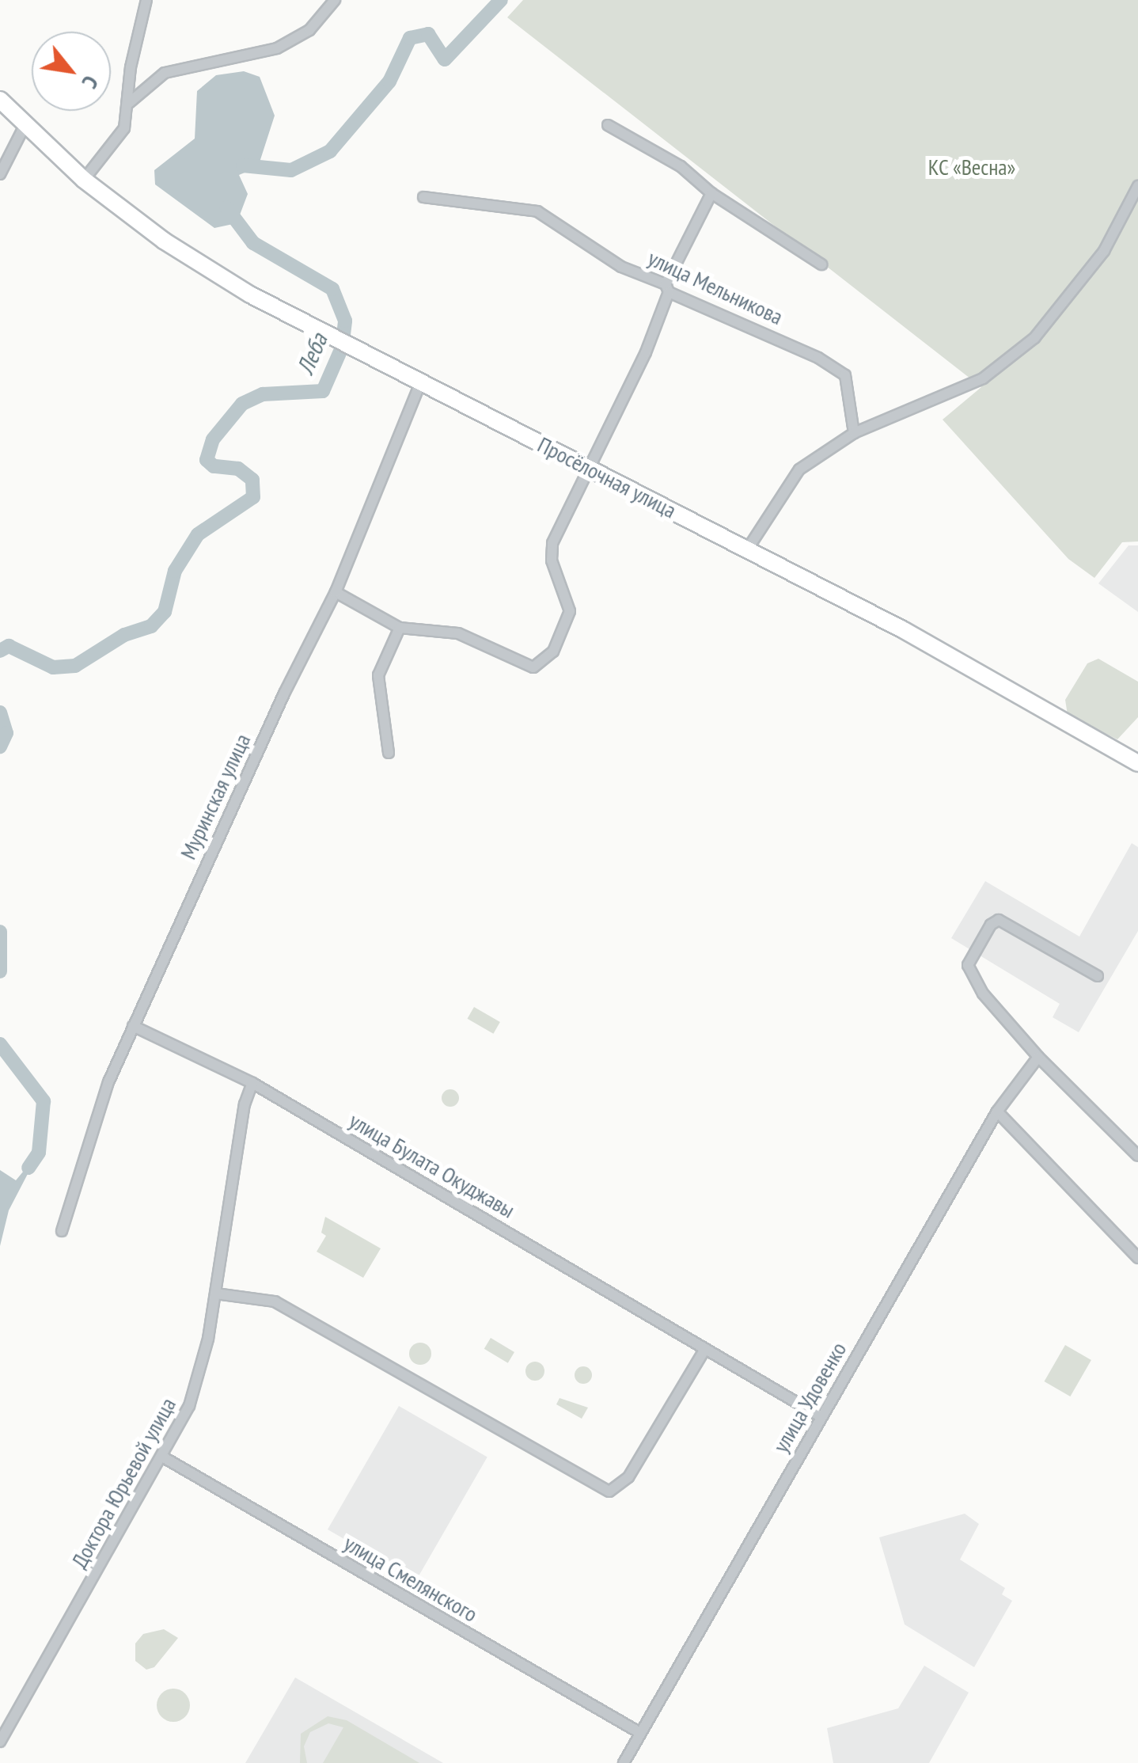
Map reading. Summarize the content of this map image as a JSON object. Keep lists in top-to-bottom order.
{
  "streets": {
    "main road": ["Просёлочная улица"],
    "street": [
      "улица Мельникова",
      "Муринская улица",
      "улица Булата Окуджавы",
      "улица Удовенко",
      "Доктора Юрьевой улица",
      "улица Смелянского"
    ]
  },
  "crossings": [
    ["Просёлочная улица", "Муринская улица"],
    ["Муринская улица", "улица Булата Окуджавы"],
    ["улица Булата Окуджавы", "улица Удовенко"],
    ["улица Булата Окуджавы", "Доктора Юрьевой улица"],
    ["улица Удовенко", "улица Смелянского"],
    ["Доктора Юрьевой улица", "улица Смелянского"]
  ],
  "water": ["Леба"],
  "parks": ["КС «Весна»"],
  "north": "bottom right"
}
